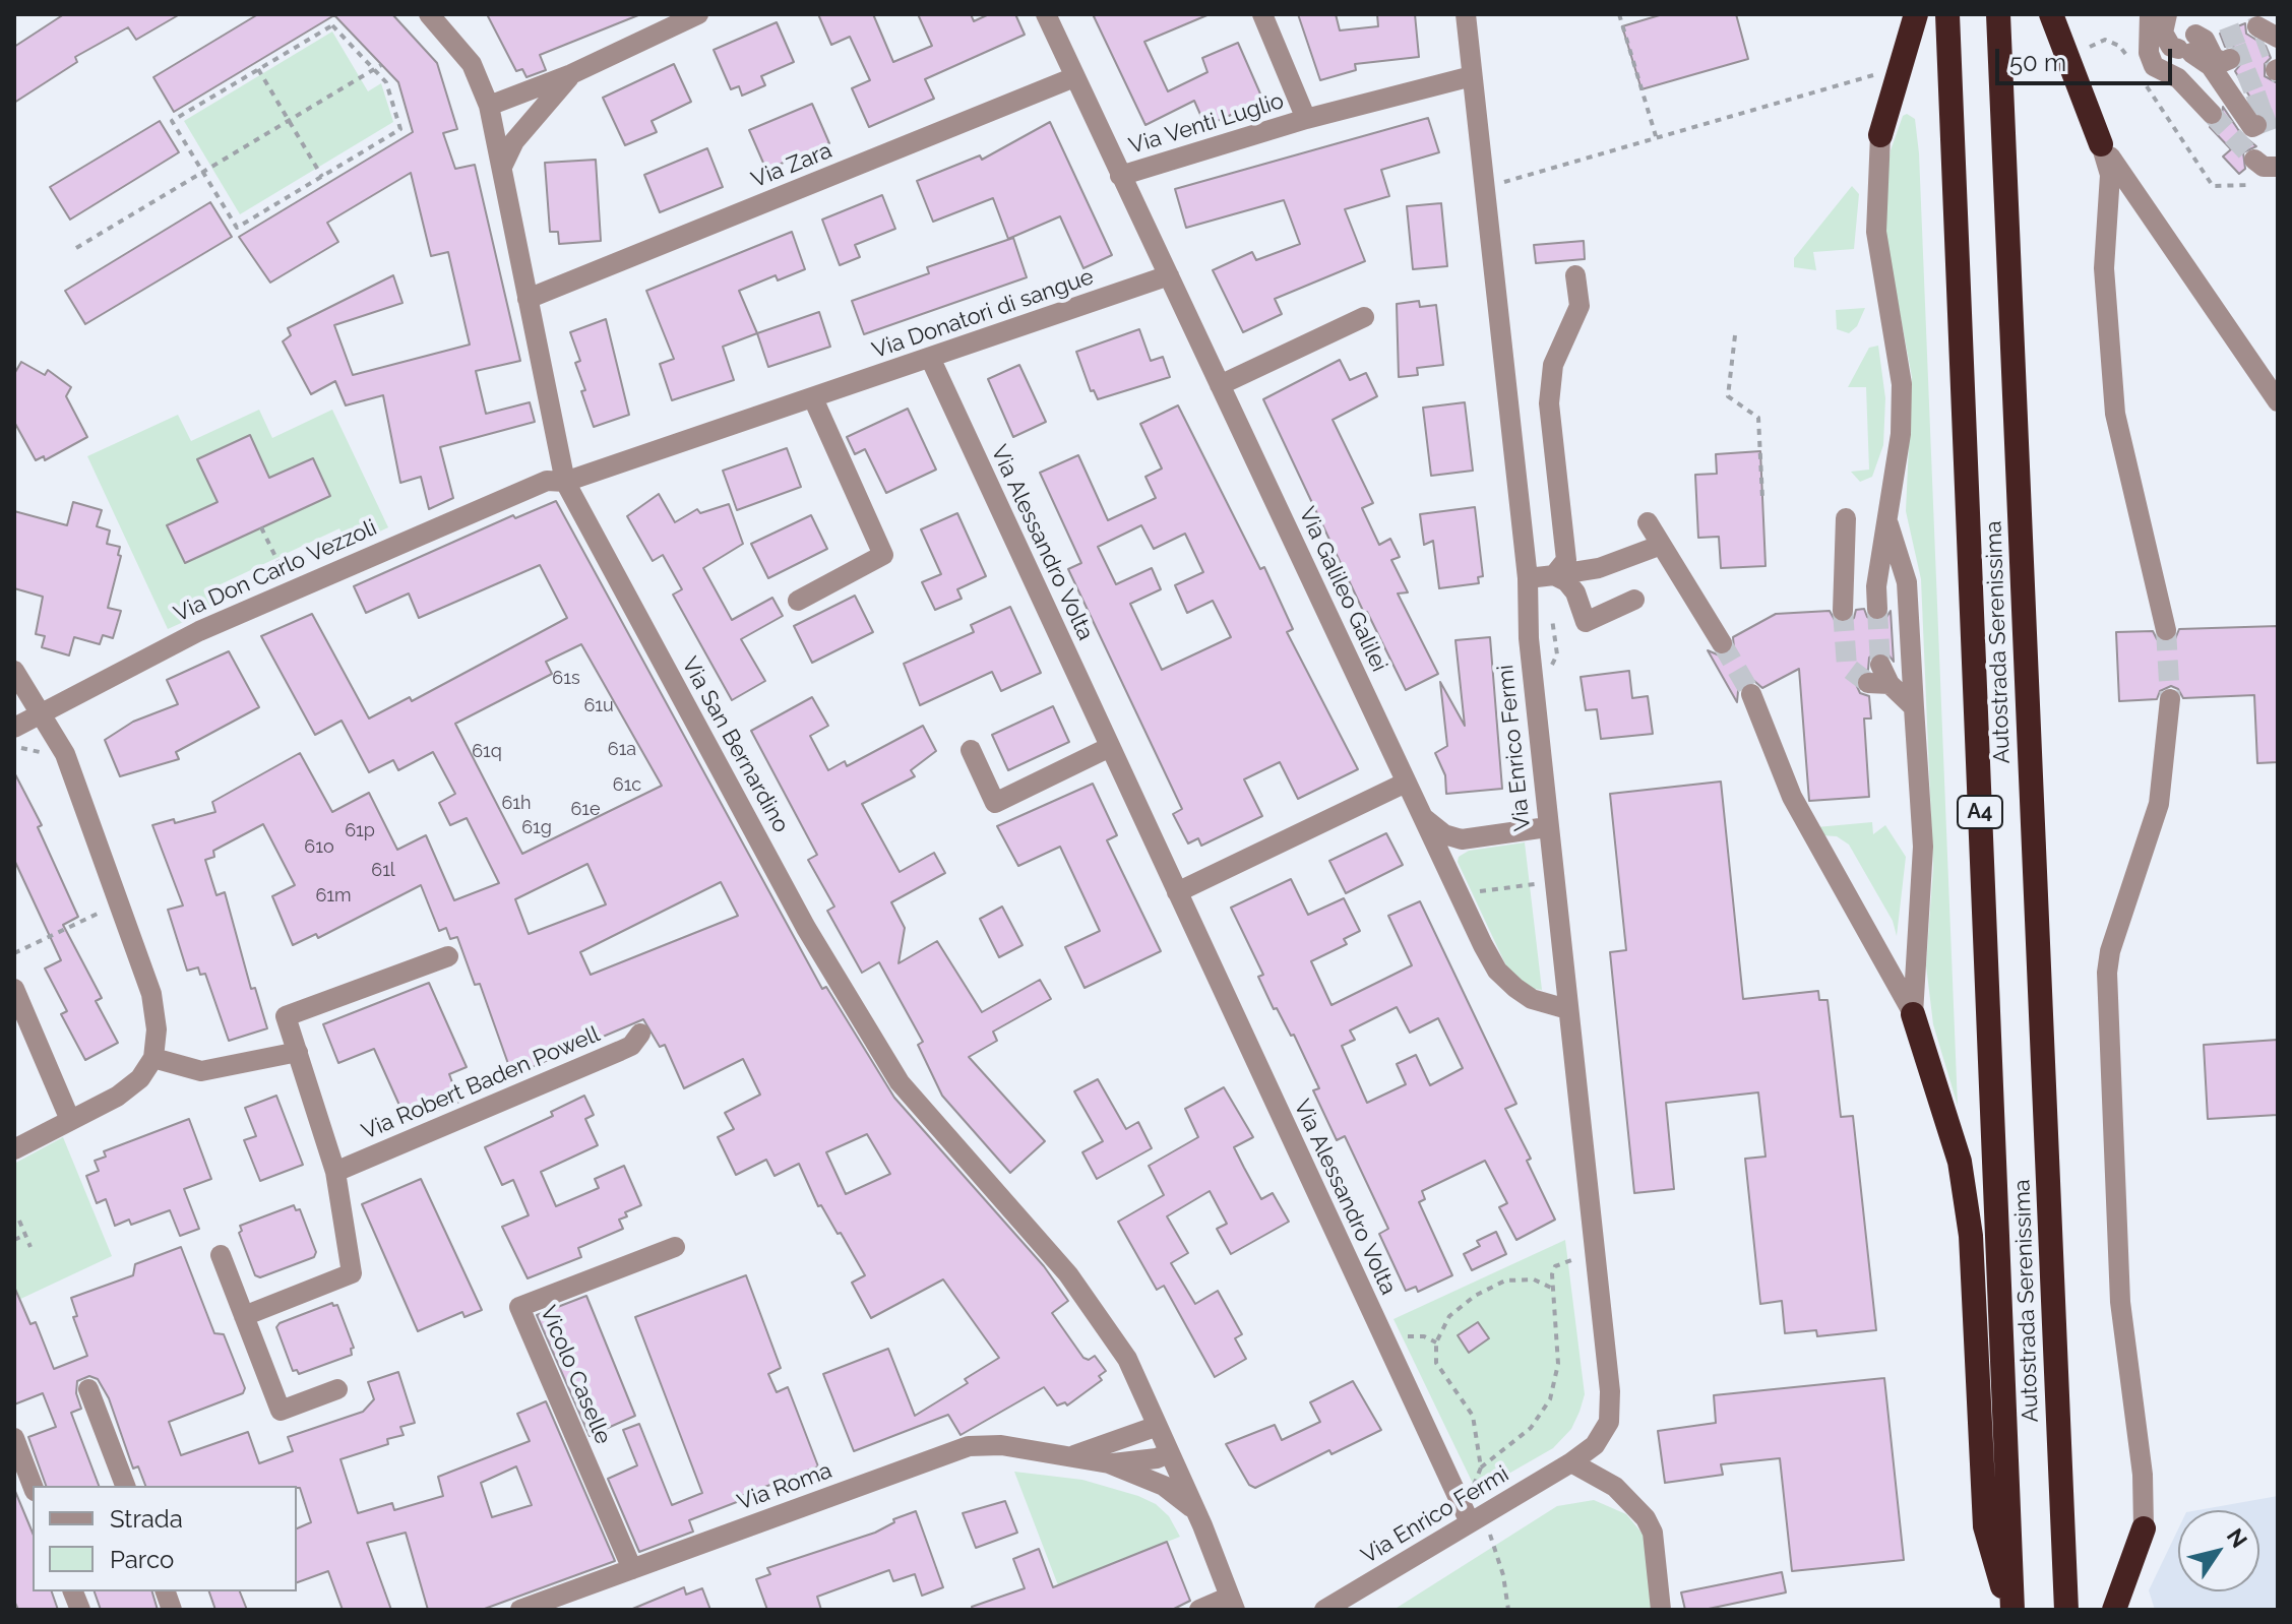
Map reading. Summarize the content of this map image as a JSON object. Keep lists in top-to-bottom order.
{
  "streets": {
    "highway": ["Autostrada Serenissima", "A4"],
    "street": [
      "Via Venti Luglio",
      "Via Zara",
      "Via Donatori di sangue",
      "Via Alessandro Volta",
      "Via Don Carlo Vezzoli",
      "Via Galileo Galilei",
      "Via San Bernardino",
      "Via Enrico Fermi",
      "Via Robert Baden Powell",
      "Vicolo Caselle",
      "Via Roma"
    ]
  },
  "crossings": [
    ["Via Venti Luglio", "Via Galileo Galilei"],
    ["Via Venti Luglio", "Via Enrico Fermi"],
    ["Via Zara", "Via Galileo Galilei"],
    ["Via Zara", "Via San Bernardino"],
    ["Via Donatori di sangue", "Via Alessandro Volta"],
    ["Via Donatori di sangue", "Via Don Carlo Vezzoli"],
    ["Via Donatori di sangue", "Via Galileo Galilei"],
    ["Via Donatori di sangue", "Via San Bernardino"],
    ["Via Alessandro Volta", "Via Enrico Fermi"],
    ["Via Don Carlo Vezzoli", "Via San Bernardino"],
    ["Via Galileo Galilei", "Via Enrico Fermi"],
    ["Via San Bernardino", "Via Roma"],
    ["Vicolo Caselle", "Via Roma"]
  ],
  "house_numbers": [
    "61s",
    "61u",
    "61a",
    "61q",
    "61c",
    "61h",
    "61e",
    "61g",
    "61p",
    "61o",
    "61l",
    "61m"
  ],
  "legend": ["Strada", "Parco"],
  "scale_bar": "50 m",
  "north": "top right"
}
